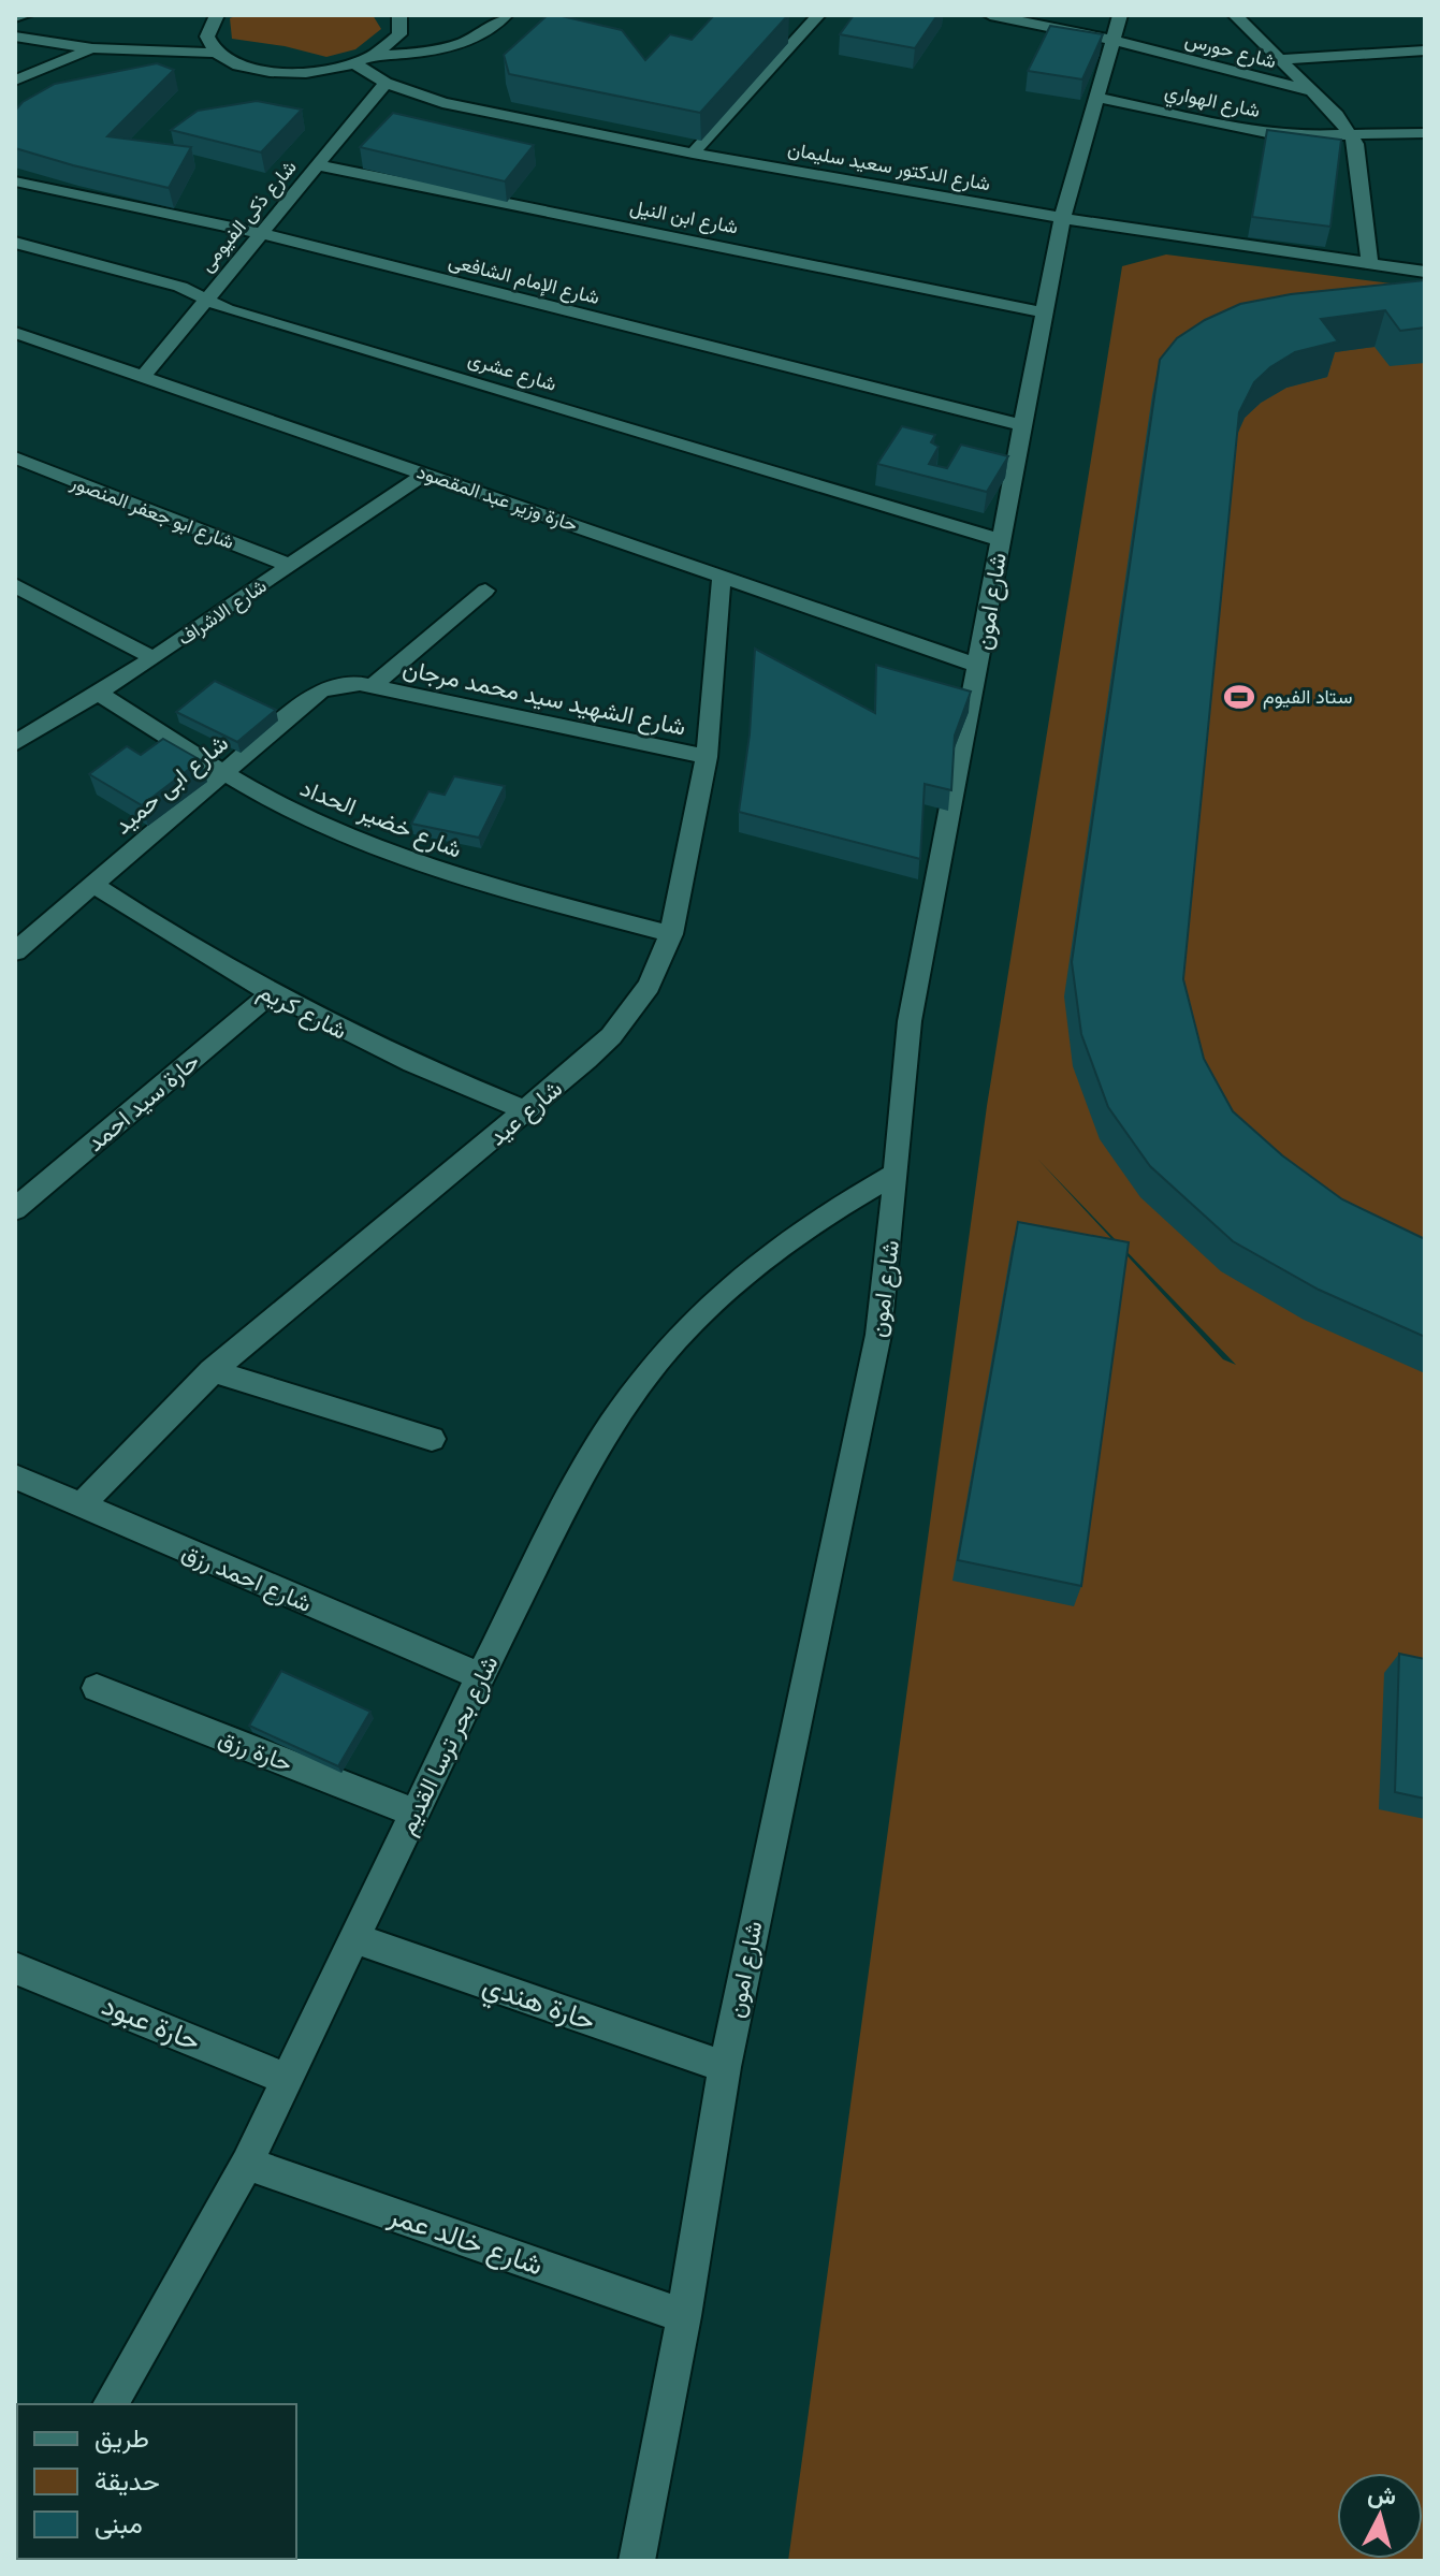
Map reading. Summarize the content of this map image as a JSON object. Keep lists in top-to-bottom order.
{
  "streets": {
    "street": [
      "شارع حورس",
      "شارع الهواري",
      "شارع الدكتور سعيد سليمان",
      "شارع ذكى الفيومى",
      "شارع ابن النيل",
      "شارع الإمام الشافعى",
      "شارع عشرى",
      "حارة وزير عبد المقصود",
      "شارع ابو جعفر المنصور",
      "شارع امون",
      "شارع الاشراف",
      "شارع الشهيد سيد محمد مرجان",
      "شارع ابى حميد",
      "شارع خضير الحداد",
      "شارع كريم",
      "حارة سيد احمد",
      "شارع عيد",
      "شارع احمد رزق",
      "شارع بحر ترسا القديم",
      "حارة رزق",
      "حارة هندي",
      "حارة عبود",
      "شارع خالد عمر"
    ]
  },
  "crossings": [
    ["شارع حورس", "شارع امون"],
    ["شارع الهواري", "شارع امون"],
    ["شارع الدكتور سعيد سليمان", "شارع ذكى الفيومى"],
    ["شارع الدكتور سعيد سليمان", "شارع امون"],
    ["شارع ذكى الفيومى", "شارع ابن النيل"],
    ["شارع ذكى الفيومى", "شارع الإمام الشافعى"],
    ["شارع ذكى الفيومى", "شارع عشرى"],
    ["شارع ذكى الفيومى", "حارة وزير عبد المقصود"],
    ["شارع ابن النيل", "شارع امون"],
    ["شارع الإمام الشافعى", "شارع امون"],
    ["شارع عشرى", "شارع امون"],
    ["حارة وزير عبد المقصود", "شارع امون"],
    ["حارة وزير عبد المقصود", "شارع الاشراف"],
    ["حارة وزير عبد المقصود", "شارع عيد"],
    ["شارع ابو جعفر المنصور", "شارع الاشراف"],
    ["شارع امون", "شارع بحر ترسا القديم"],
    ["شارع امون", "حارة هندي"],
    ["شارع امون", "شارع خالد عمر"],
    ["شارع الاشراف", "شارع خضير الحداد"],
    ["شارع الشهيد سيد محمد مرجان", "شارع ابى حميد"],
    ["شارع الشهيد سيد محمد مرجان", "شارع عيد"],
    ["شارع ابى حميد", "شارع خضير الحداد"],
    ["شارع ابى حميد", "شارع كريم"],
    ["شارع خضير الحداد", "شارع عيد"],
    ["شارع كريم", "حارة سيد احمد"],
    ["شارع كريم", "شارع عيد"],
    ["شارع عيد", "شارع احمد رزق"],
    ["شارع احمد رزق", "شارع بحر ترسا القديم"],
    ["شارع بحر ترسا القديم", "حارة رزق"],
    ["شارع بحر ترسا القديم", "حارة هندي"],
    ["شارع بحر ترسا القديم", "حارة عبود"],
    ["شارع بحر ترسا القديم", "شارع خالد عمر"]
  ],
  "places": {
    "sports": ["ستاد الفيوم"]
  },
  "legend": ["طريق", "حديقة", "مبنى"],
  "north": "top"
}
